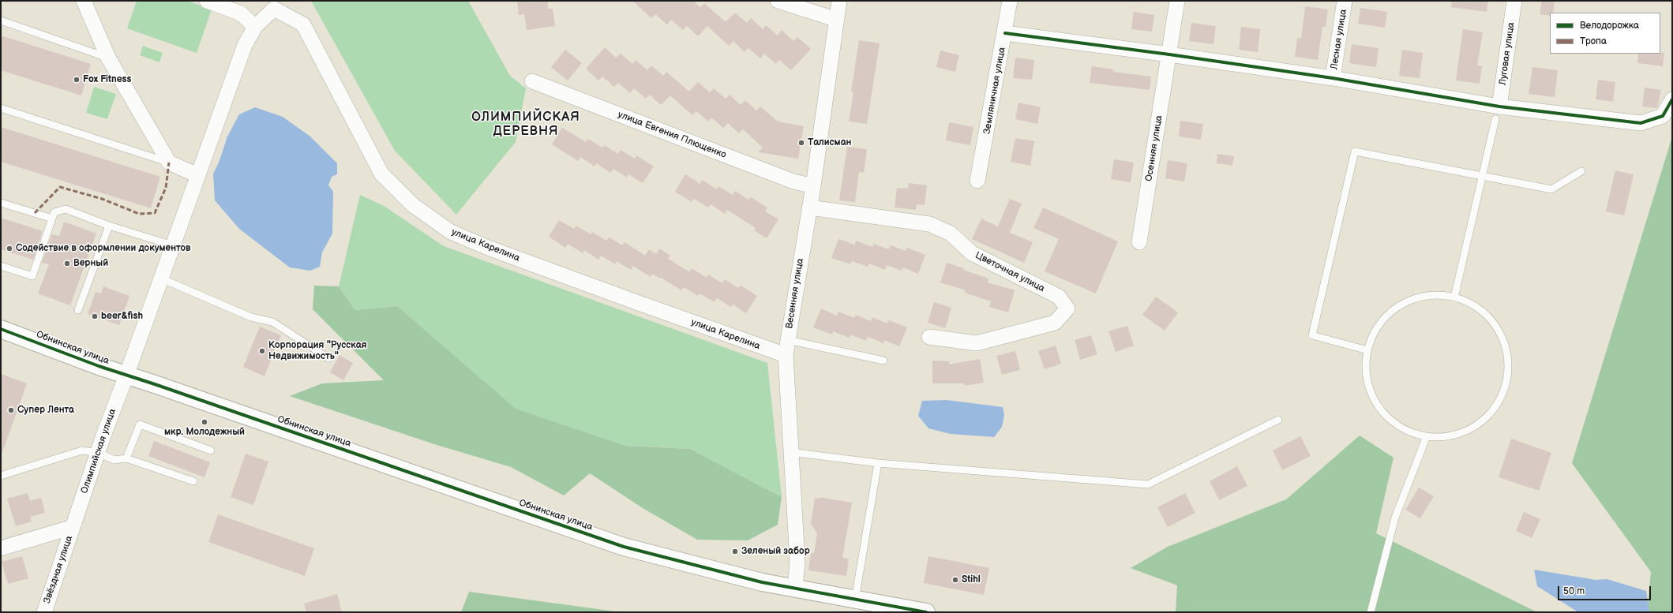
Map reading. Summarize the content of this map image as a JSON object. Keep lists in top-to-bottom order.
{
  "streets": {
    "street": [
      "Лесная улица",
      "Луговая улица",
      "Земляничная улица",
      "улица Евгения Плющенко",
      "Осенняя улица",
      "улица Карелина",
      "Цветочная улица",
      "Весенняя улица",
      "Обнинская улица",
      "Олимпийская улица",
      "Звёздная улица"
    ]
  },
  "crossings": [
    ["улица Евгения Плющенко", "Весенняя улица"],
    ["улица Карелина", "Весенняя улица"],
    ["улица Карелина", "Олимпийская улица"],
    ["Цветочная улица", "Весенняя улица"],
    ["Весенняя улица", "Обнинская улица"],
    ["Обнинская улица", "Олимпийская улица"],
    ["Олимпийская улица", "Звёздная улица"]
  ],
  "districts": ["ОЛИМПИЙСКАЯ ДЕРЕВНЯ"],
  "places": [
    "Fox Fitness",
    "Талисман",
    "Содействие в оформлении документов",
    "Верный",
    "beer&fish",
    "Корпорация \"Русская Недвижимость\"",
    "Супер Лента",
    "мкр. Молодежный",
    "Зеленый забор",
    "Stihl"
  ],
  "legend": ["Велодорожка", "Тропа"],
  "scale_bar": "50 m"
}
